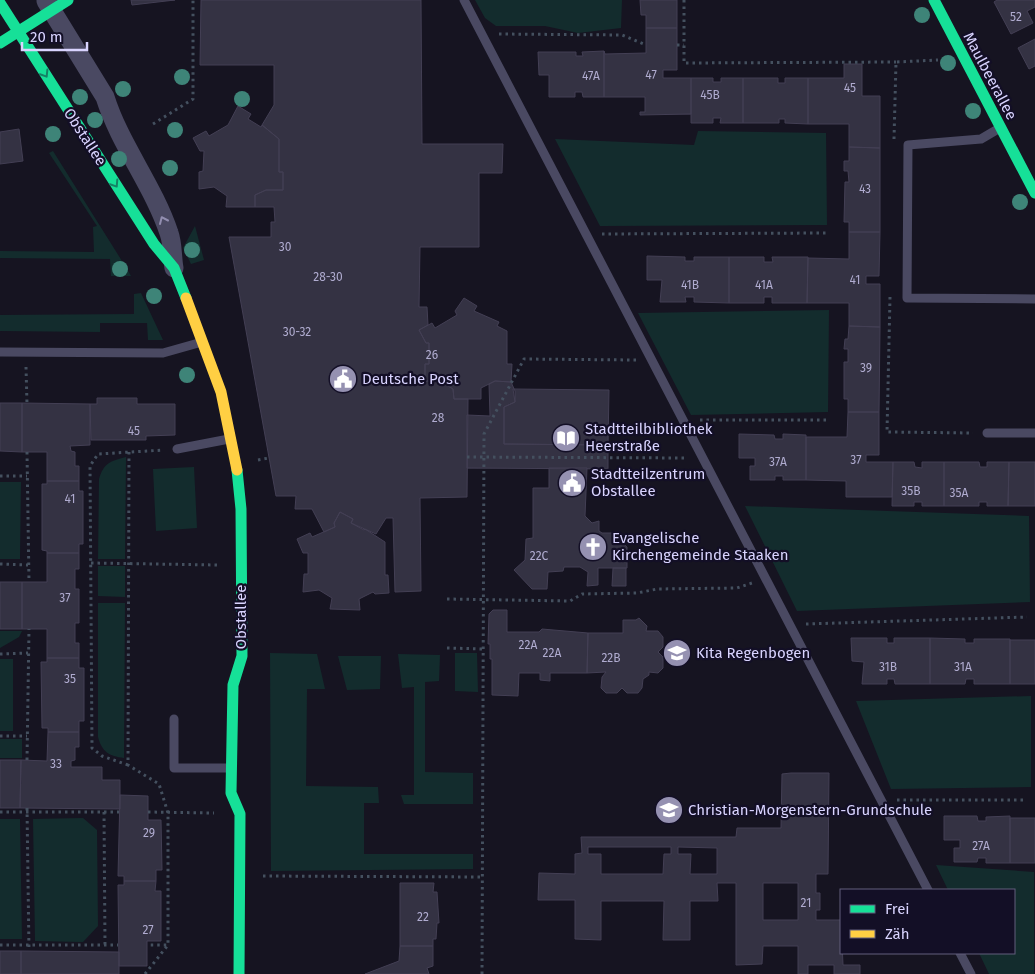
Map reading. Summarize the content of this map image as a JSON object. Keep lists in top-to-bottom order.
{
  "streets": {
    "street": ["Maulbeerallee", "Obstallee"]
  },
  "places": {
    "public building": ["Deutsche Post", "Stadtteilzentrum Obstallee"],
    "library": ["Stadtteilbibliothek Heerstraße"],
    "church": ["Evangelische Kirchengemeinde Staaken"],
    "school or university": ["Kita Regenbogen", "Christian-Morgenstern-Grundschule"]
  },
  "house_numbers": [
    "52",
    "47",
    "47A",
    "45",
    "45B",
    "43",
    "30",
    "28-30",
    "41",
    "41B",
    "41A",
    "30-32",
    "26",
    "39",
    "28",
    "45",
    "37",
    "37A",
    "35B",
    "35A",
    "41",
    "22C",
    "37",
    "22A",
    "22A",
    "22B",
    "31B",
    "31A",
    "35",
    "33",
    "29",
    "27A",
    "21",
    "22",
    "27"
  ],
  "legend": ["Frei", "Zäh"],
  "scale_bar": "20 m"
}
